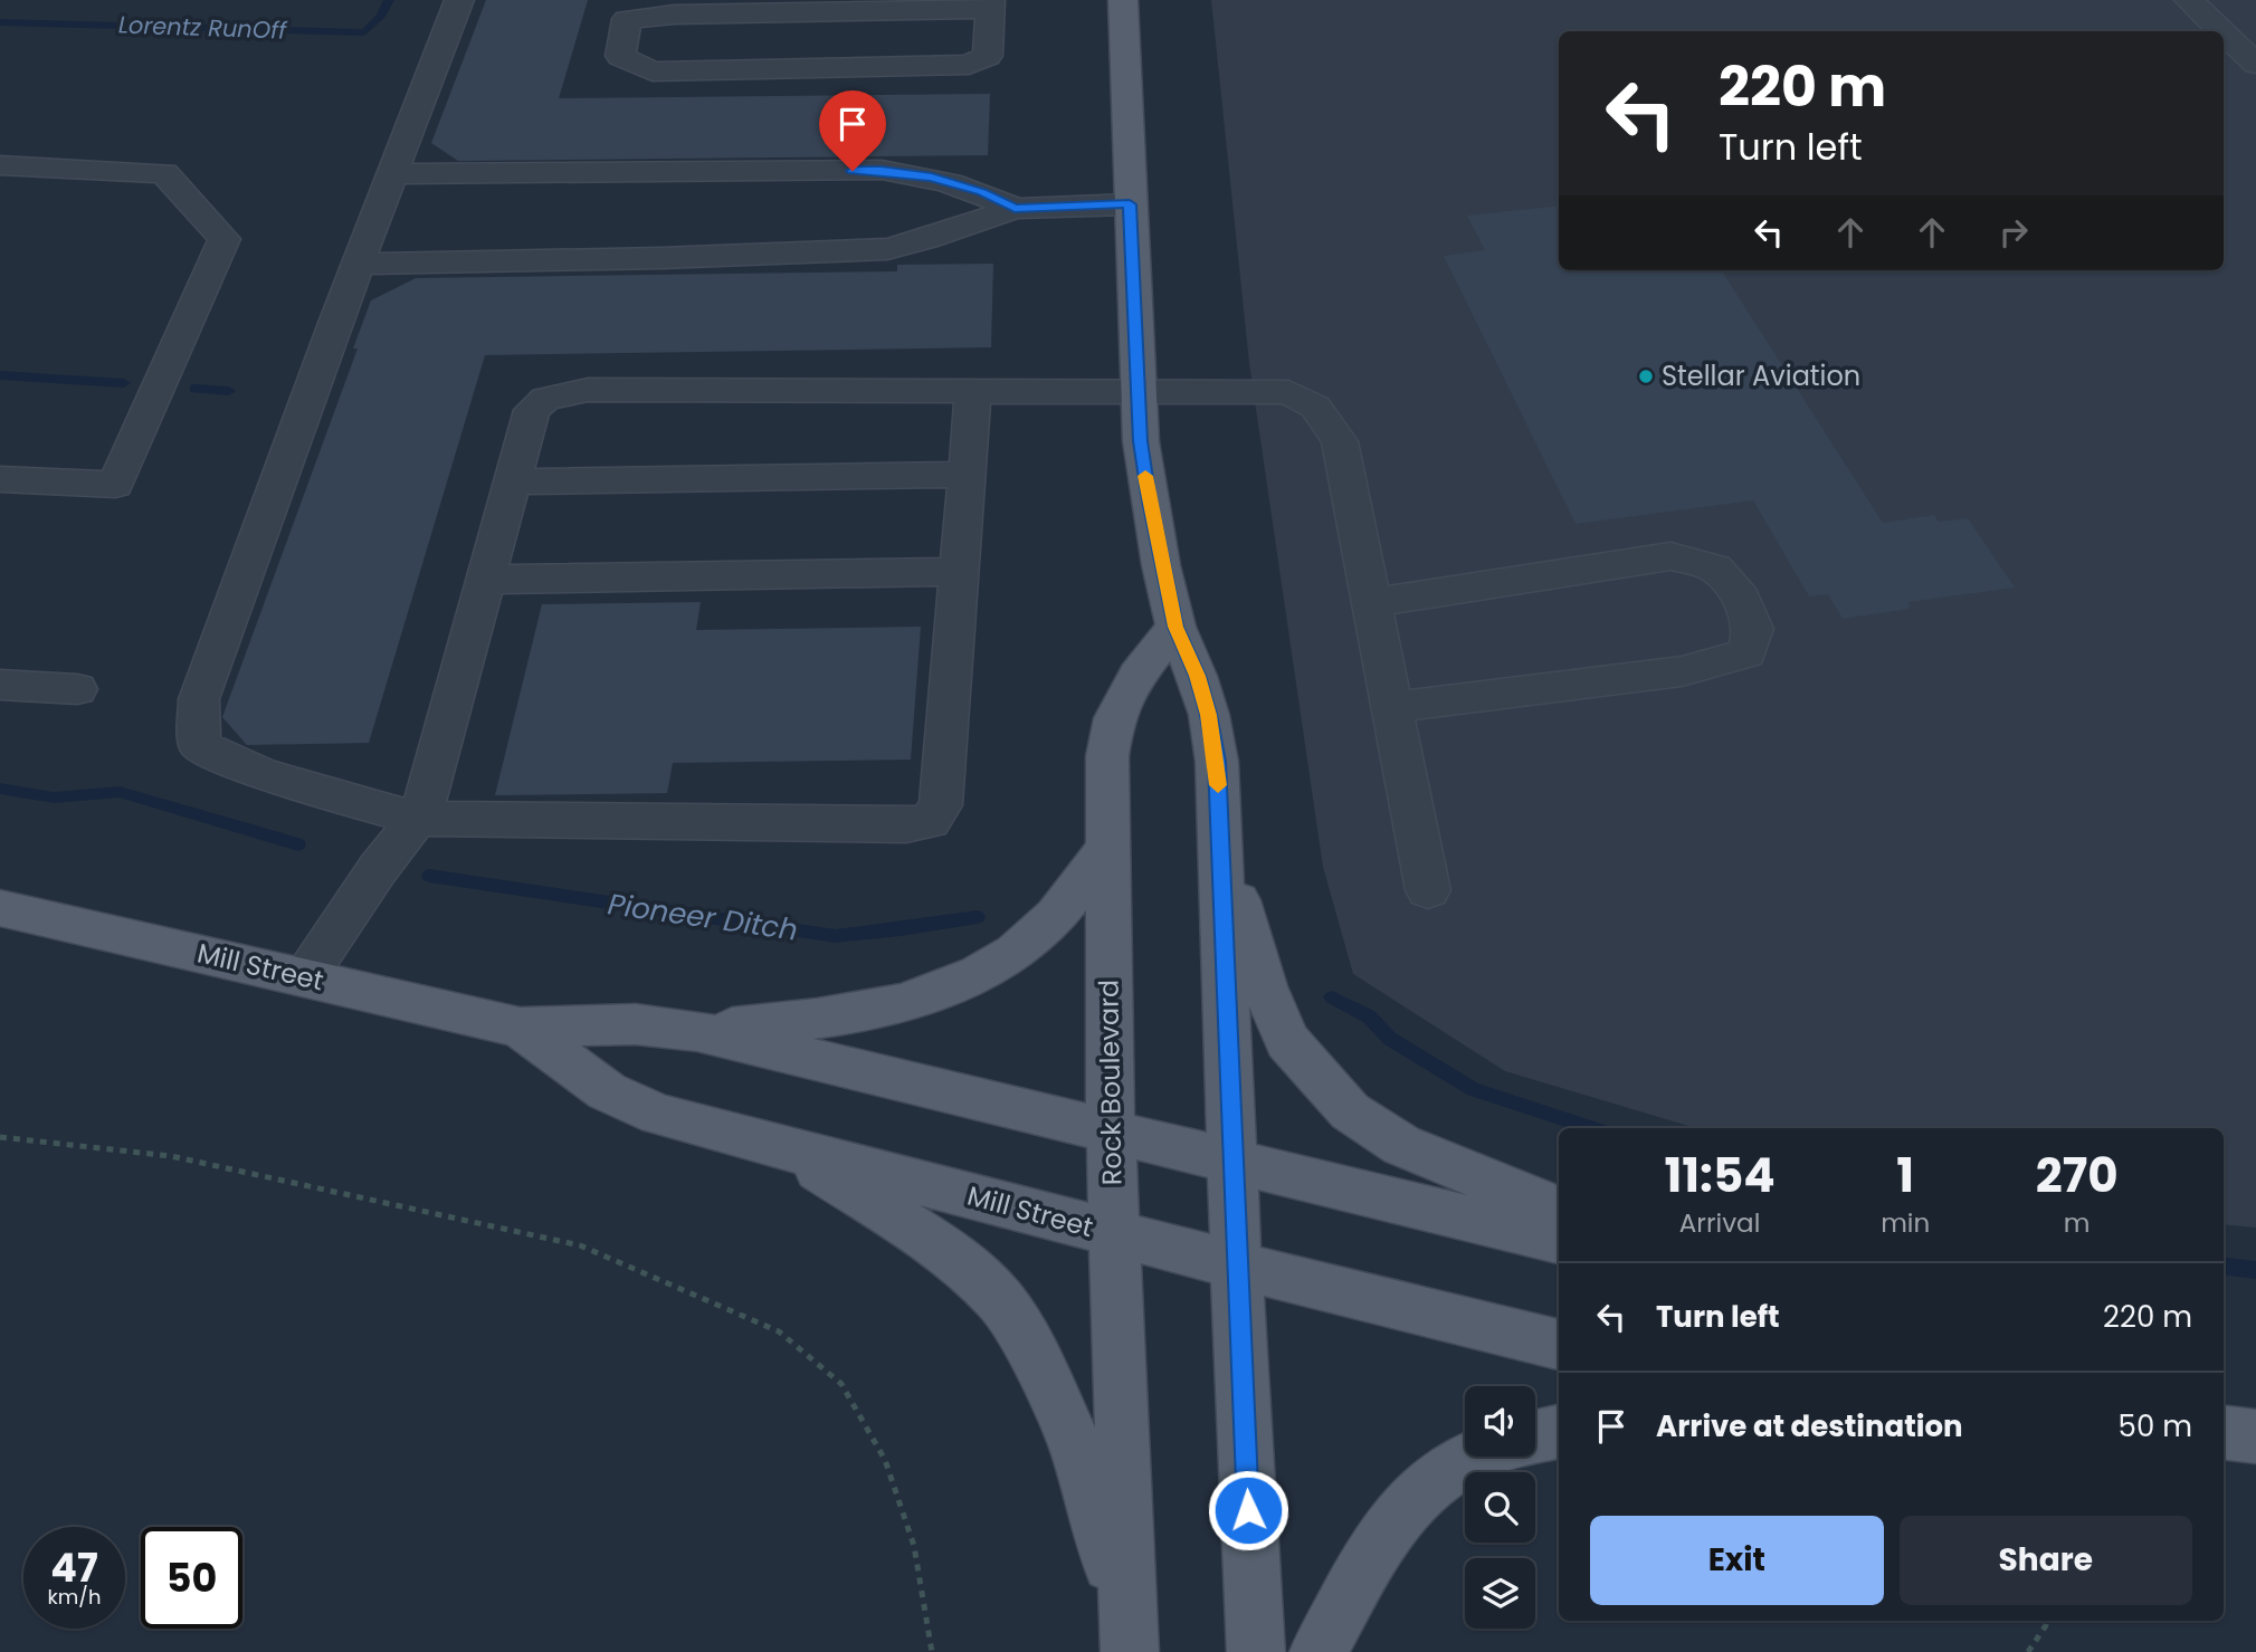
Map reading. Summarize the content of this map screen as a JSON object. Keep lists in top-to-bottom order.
{
  "streets": {
    "main road": ["Mill Street", "Rock Boulevard"]
  },
  "crossings": [
    ["Mill Street", "Rock Boulevard"]
  ],
  "water": ["Lorentz RunOff", "Pioneer Ditch"],
  "places": ["Stellar Aviation"],
  "page": {
    "turn": ["220 m", "Turn left"],
    "eta": [
      "11:54",
      "Arrival",
      "1",
      "min",
      "270",
      "m"
    ],
    "list": [
      {
        "name": "Turn left",
        "value": "220 m"
      },
      {
        "name": "Arrive at destination",
        "value": "50 m"
      }
    ],
    "buttons": ["Exit", "Share"],
    "speed": "47 km/h",
    "limit": "50"
  }
}
